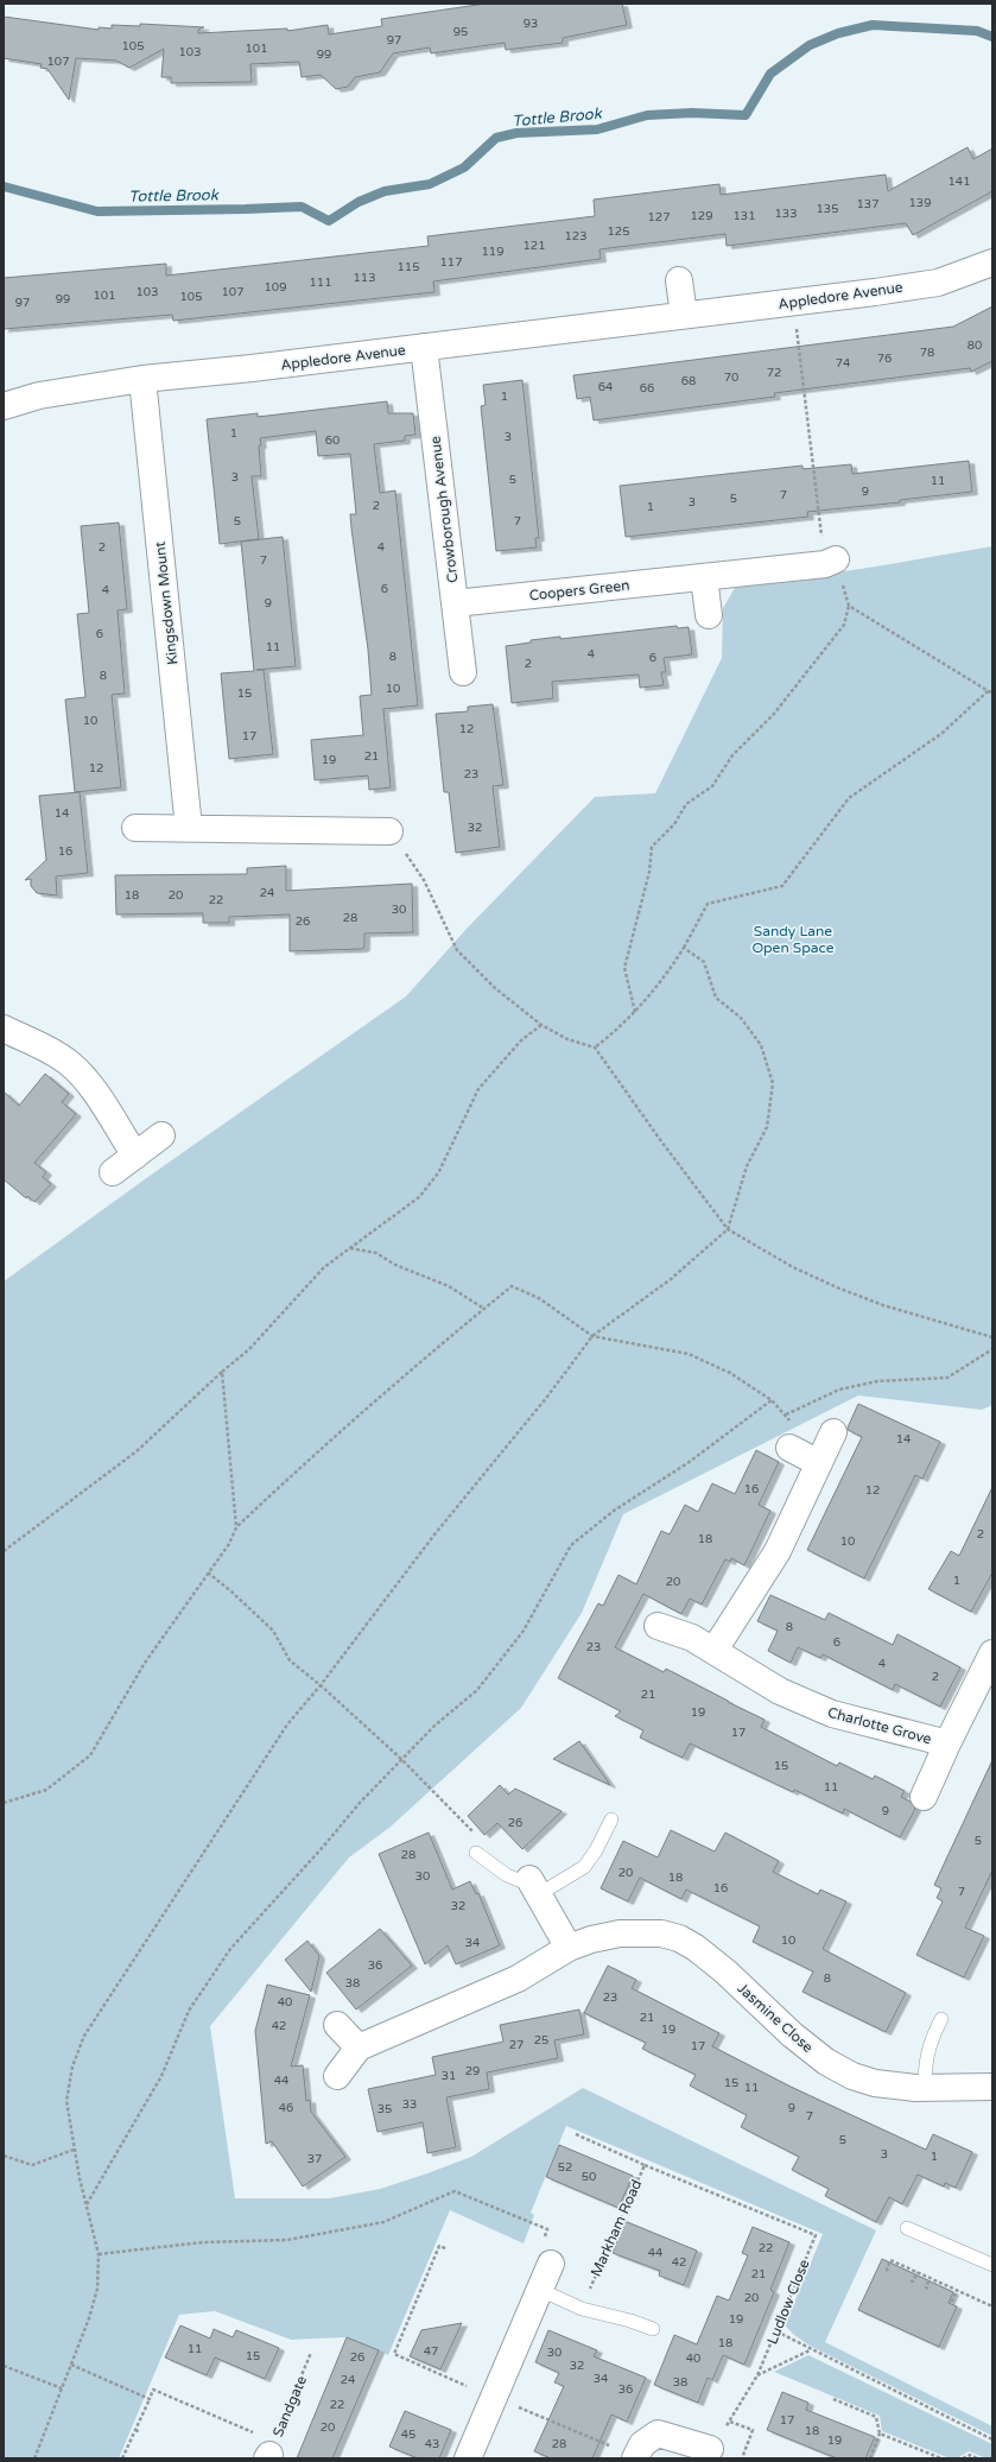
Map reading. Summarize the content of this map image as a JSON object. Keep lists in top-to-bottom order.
{
  "streets": {
    "street": [
      "Appledore Avenue",
      "Crowborough Avenue",
      "Coopers Green",
      "Kingsdown Mount",
      "Charlotte Grove",
      "Jasmine Close"
    ],
    "path": ["Markham Road", "Ludlow Close", "Sandgate"]
  },
  "crossings": [
    ["Appledore Avenue", "Crowborough Avenue"],
    ["Appledore Avenue", "Kingsdown Mount"],
    ["Crowborough Avenue", "Coopers Green"],
    ["Markham Road", "Ludlow Close"]
  ],
  "water": ["Tottle Brook"],
  "parks": ["Sandy Lane Open Space"],
  "house_numbers": [
    "93",
    "95",
    "97",
    "105",
    "101",
    "103",
    "99",
    "107",
    "141",
    "139",
    "137",
    "135",
    "133",
    "129",
    "131",
    "127",
    "125",
    "123",
    "121",
    "119",
    "117",
    "115",
    "113",
    "111",
    "109",
    "103",
    "107",
    "101",
    "105",
    "99",
    "97",
    "80",
    "78",
    "76",
    "74",
    "72",
    "70",
    "68",
    "64",
    "66",
    "1",
    "1",
    "3",
    "60",
    "3",
    "5",
    "11",
    "9",
    "7",
    "5",
    "3",
    "2",
    "1",
    "5",
    "7",
    "2",
    "4",
    "7",
    "6",
    "4",
    "9",
    "6",
    "11",
    "4",
    "8",
    "6",
    "2",
    "8",
    "10",
    "15",
    "10",
    "12",
    "17",
    "21",
    "19",
    "12",
    "23",
    "14",
    "32",
    "16",
    "24",
    "18",
    "20",
    "22",
    "30",
    "28",
    "26",
    "14",
    "16",
    "12",
    "2",
    "18",
    "10",
    "1",
    "20",
    "8",
    "6",
    "23",
    "4",
    "2",
    "21",
    "19",
    "17",
    "15",
    "11",
    "9",
    "26",
    "5",
    "28",
    "20",
    "30",
    "18",
    "16",
    "7",
    "32",
    "10",
    "34",
    "36",
    "8",
    "38",
    "23",
    "40",
    "21",
    "42",
    "19",
    "25",
    "27",
    "17",
    "29",
    "31",
    "44",
    "15",
    "11",
    "33",
    "46",
    "9",
    "35",
    "7",
    "5",
    "3",
    "1",
    "37",
    "52",
    "50",
    "22",
    "44",
    "42",
    "21",
    "20",
    "19",
    "18",
    "11",
    "47",
    "30",
    "15",
    "26",
    "40",
    "32",
    "34",
    "24",
    "38",
    "36",
    "22",
    "17",
    "20",
    "18",
    "45",
    "19",
    "43",
    "28"
  ]
}
